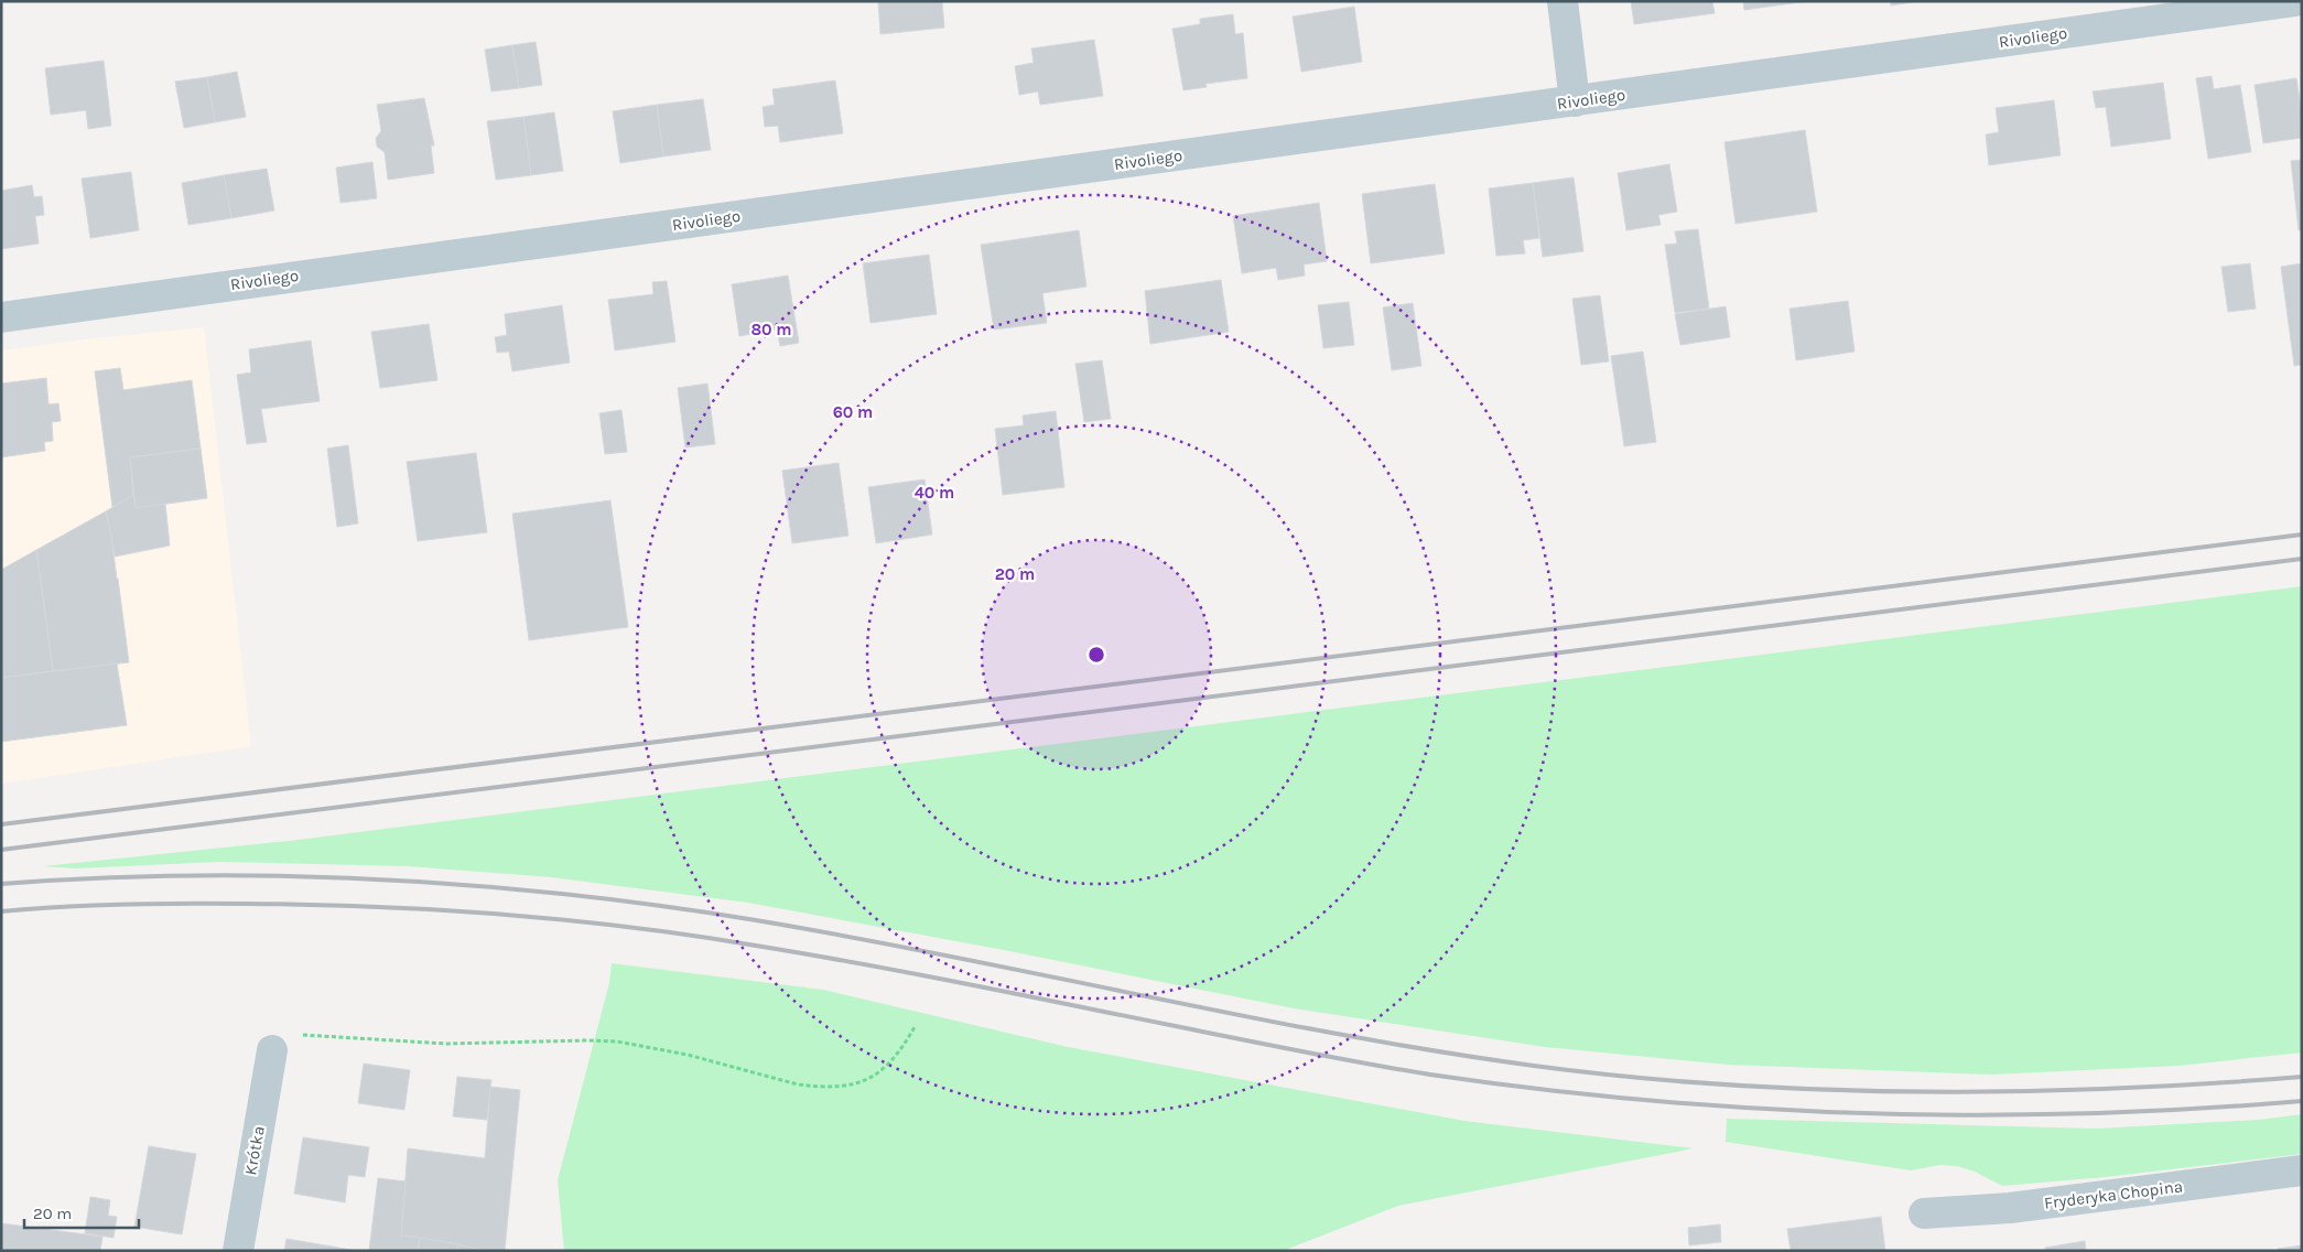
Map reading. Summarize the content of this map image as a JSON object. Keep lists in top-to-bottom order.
{
  "streets": {
    "street": ["Rivoliego", "Krótka", "Fryderyka Chopina"]
  },
  "scale_bar": "20 m",
  "rings": [
    "80 m",
    "60 m",
    "40 m",
    "20 m"
  ]
}
